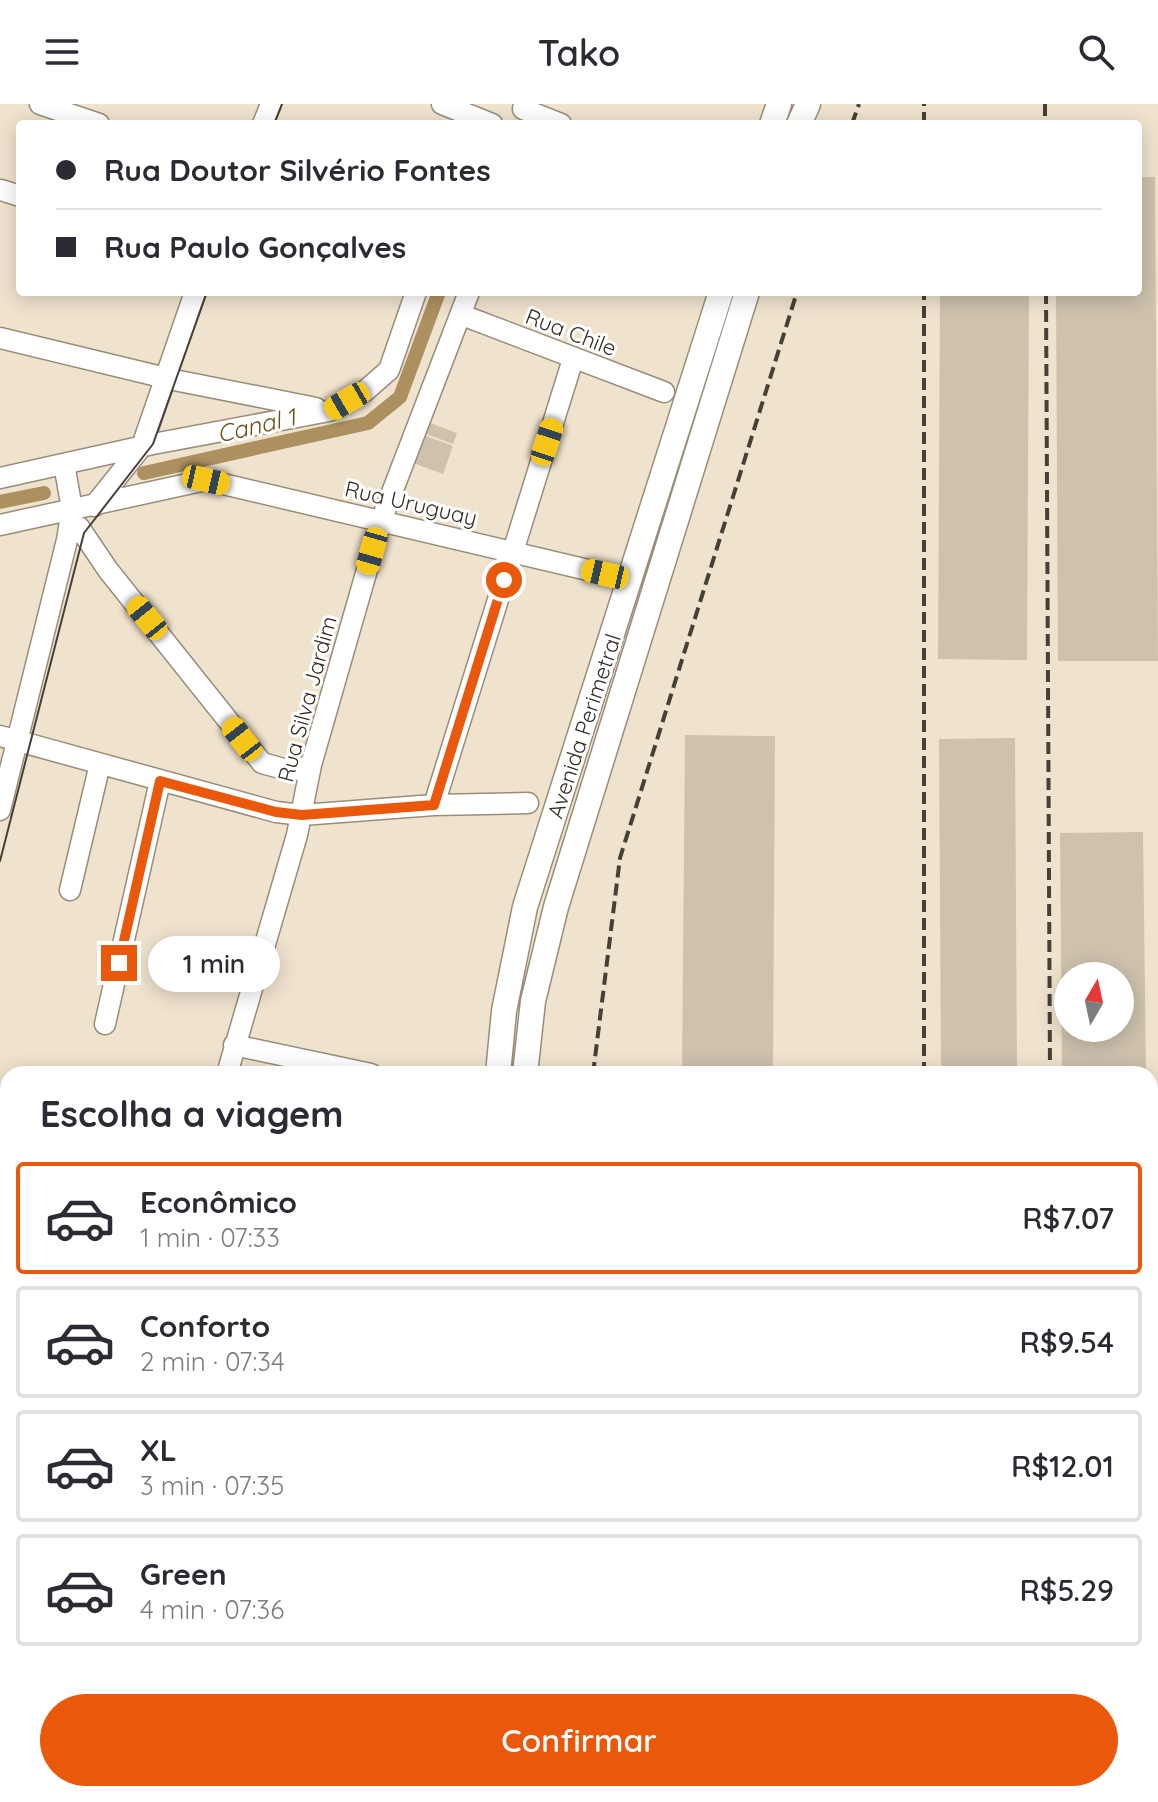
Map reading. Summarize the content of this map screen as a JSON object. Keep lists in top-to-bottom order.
{
  "streets": {
    "main road": ["Avenida Perimetral"],
    "street": ["Rua Chile", "Rua Uruguay", "Rua Silva Jardim"]
  },
  "crossings": [
    ["Rua Chile", "Rua Silva Jardim"],
    ["Rua Uruguay", "Rua Silva Jardim"]
  ],
  "water": ["Canal 1"],
  "north": "top",
  "page": {
    "header": "Tako",
    "banner": ["Rua Doutor Silvério Fontes", "Rua Paulo Gonçalves"],
    "bubble": "1 min",
    "heading": "Escolha a viagem",
    "list": [
      {
        "name": "Econômico",
        "note": "1 min · 07:33",
        "value": "R$7.07"
      },
      {
        "name": "Conforto",
        "note": "2 min · 07:34",
        "value": "R$9.54"
      },
      {
        "name": "XL",
        "note": "3 min · 07:35",
        "value": "R$12.01"
      },
      {
        "name": "Green",
        "note": "4 min · 07:36",
        "value": "R$5.29"
      }
    ],
    "buttons": "Confirmar"
  }
}
